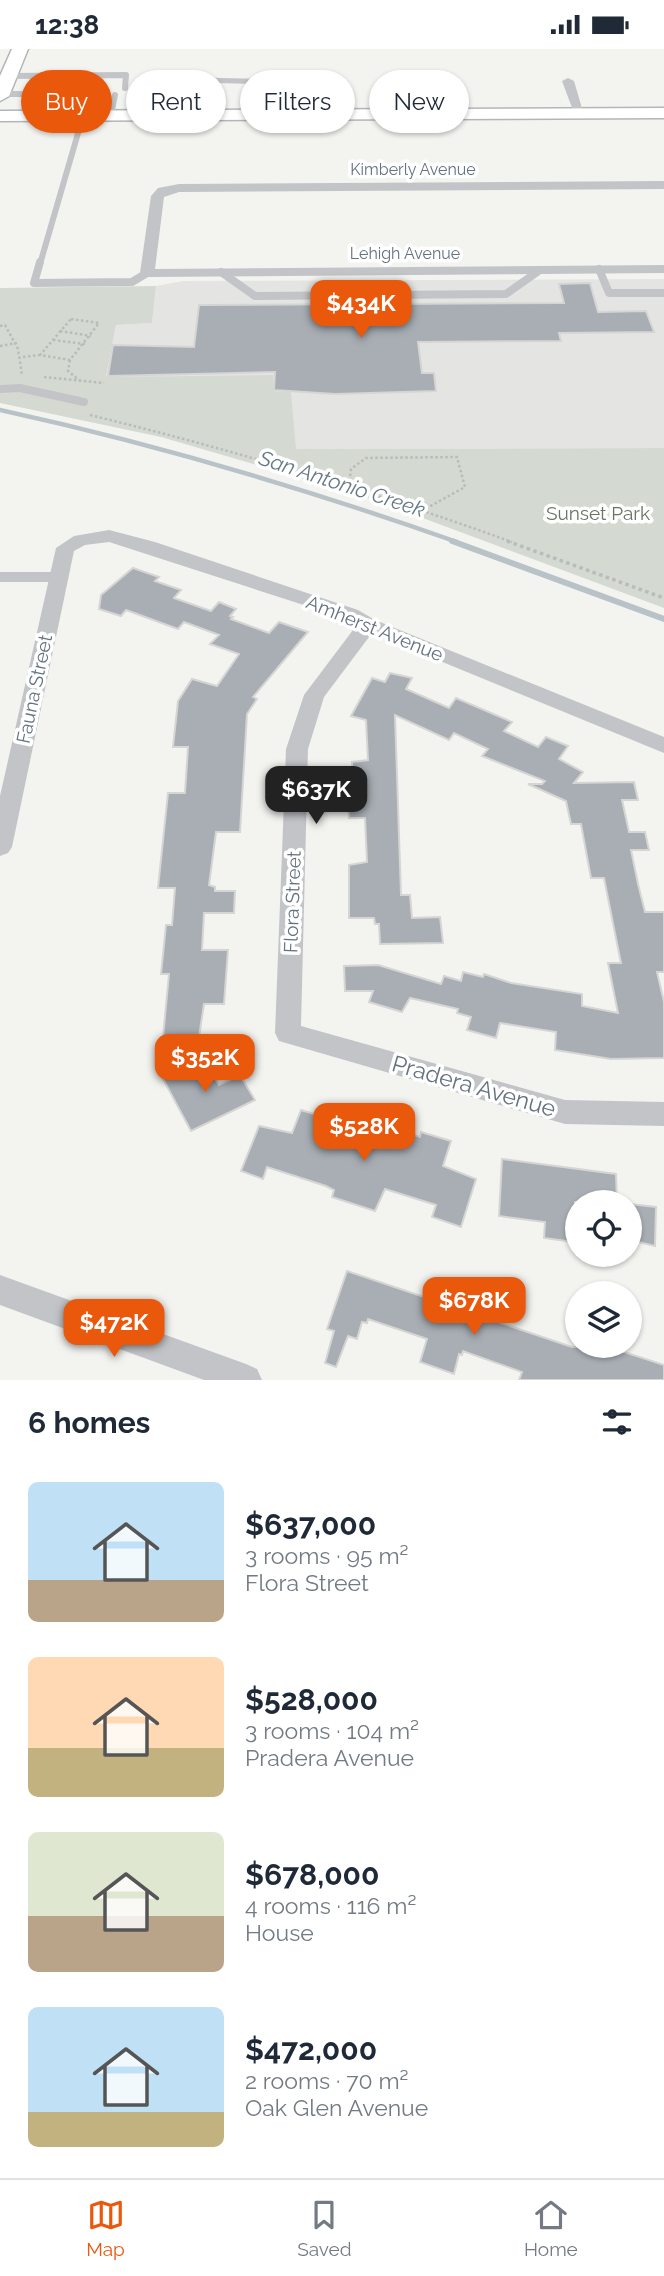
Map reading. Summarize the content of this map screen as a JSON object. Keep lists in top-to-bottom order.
{
  "streets": {
    "street": [
      "Kimberly Avenue",
      "Lehigh Avenue",
      "Amherst Avenue",
      "Fauna Street",
      "Flora Street",
      "Pradera Avenue"
    ]
  },
  "crossings": [
    ["Kimberly Avenue", "Lehigh Avenue"],
    ["Amherst Avenue", "Fauna Street"],
    ["Amherst Avenue", "Flora Street"],
    ["Flora Street", "Pradera Avenue"]
  ],
  "water": ["San Antonio Creek"],
  "parks": ["Sunset Park"],
  "page": {
    "status": "12:38",
    "chip": [
      "Buy",
      "Rent",
      "Filters",
      "New"
    ],
    "price": [
      "$434K",
      "$637K",
      "$352K",
      "$528K",
      "$678K",
      "$472K"
    ],
    "heading": "6 homes",
    "list": [
      {
        "name": "$637,000",
        "note": "3 rooms · 95 m² · Flora Street"
      },
      {
        "name": "$528,000",
        "note": "3 rooms · 104 m² · Pradera Avenue"
      },
      {
        "name": "$678,000",
        "note": "4 rooms · 116 m² · House"
      },
      {
        "name": "$472,000",
        "note": "2 rooms · 70 m² · Oak Glen Avenue"
      }
    ],
    "tabs": ["Map", "Saved", "Home"]
  }
}
